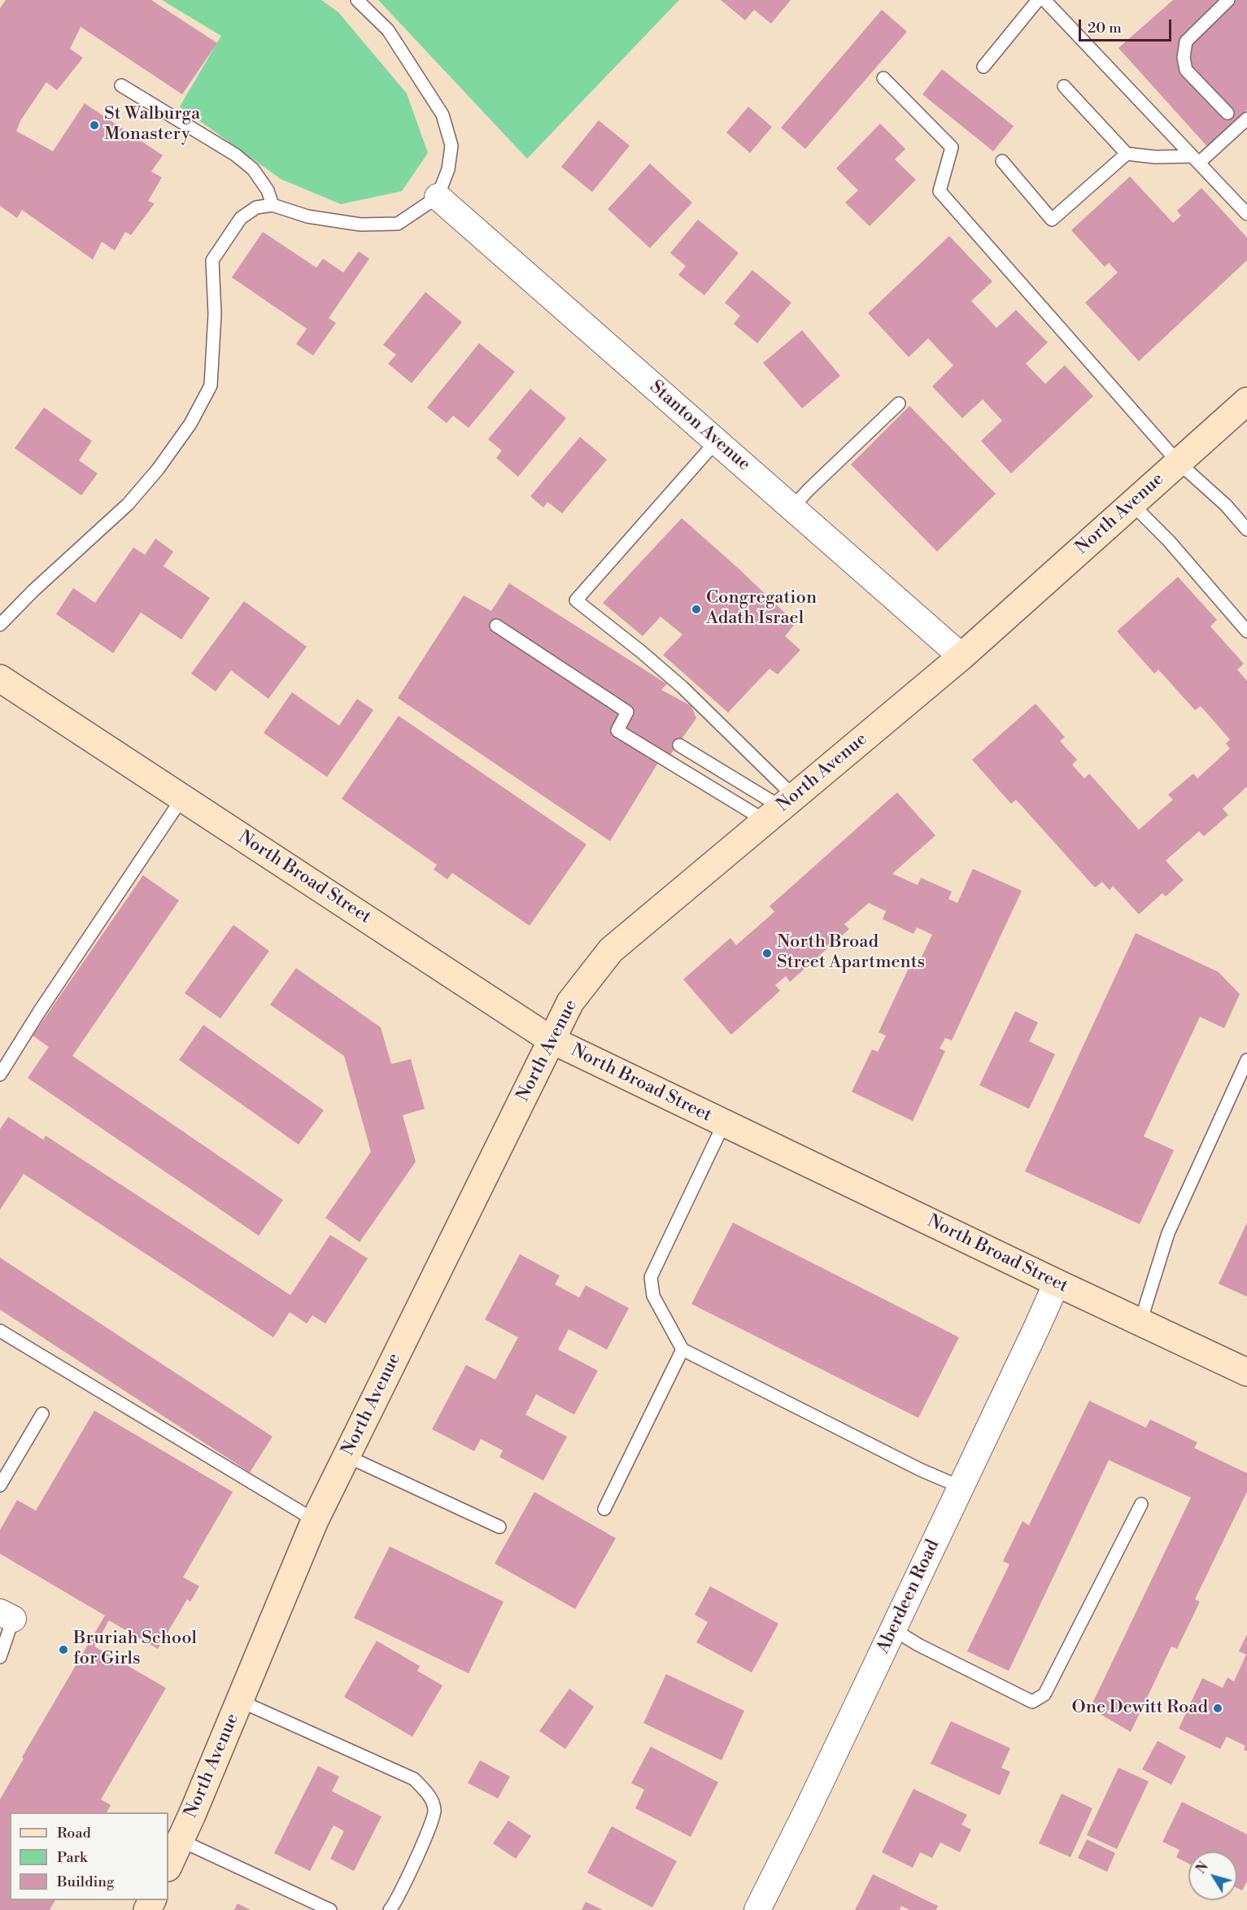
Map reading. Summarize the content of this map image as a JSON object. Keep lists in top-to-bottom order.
{
  "streets": {
    "main road": ["North Avenue", "North Broad Street"],
    "street": ["Stanton Avenue", "Aberdeen Road"]
  },
  "crossings": [
    ["Stanton Avenue", "North Avenue"],
    ["North Avenue", "North Broad Street"],
    ["North Broad Street", "Aberdeen Road"]
  ],
  "places": [
    "St Walburga Monastery",
    "Congregation Adath Israel",
    "North Broad Street Apartments",
    "Bruriah School for Girls",
    "One Dewitt Road"
  ],
  "legend": ["Road", "Park", "Building"],
  "scale_bar": "20 m",
  "north": "top left"
}
